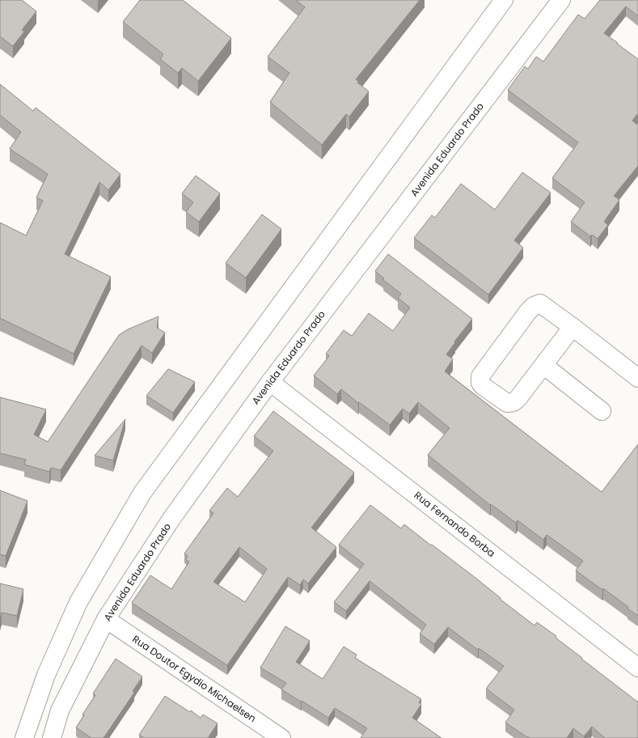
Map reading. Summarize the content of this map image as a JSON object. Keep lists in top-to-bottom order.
{
  "streets": {
    "main road": ["Avenida Eduardo Prado", "Rua Fernando Borba", "Rua Doutor Egydio Michaelsen"]
  },
  "crossings": [
    ["Avenida Eduardo Prado", "Rua Fernando Borba"],
    ["Avenida Eduardo Prado", "Rua Doutor Egydio Michaelsen"]
  ]
}
